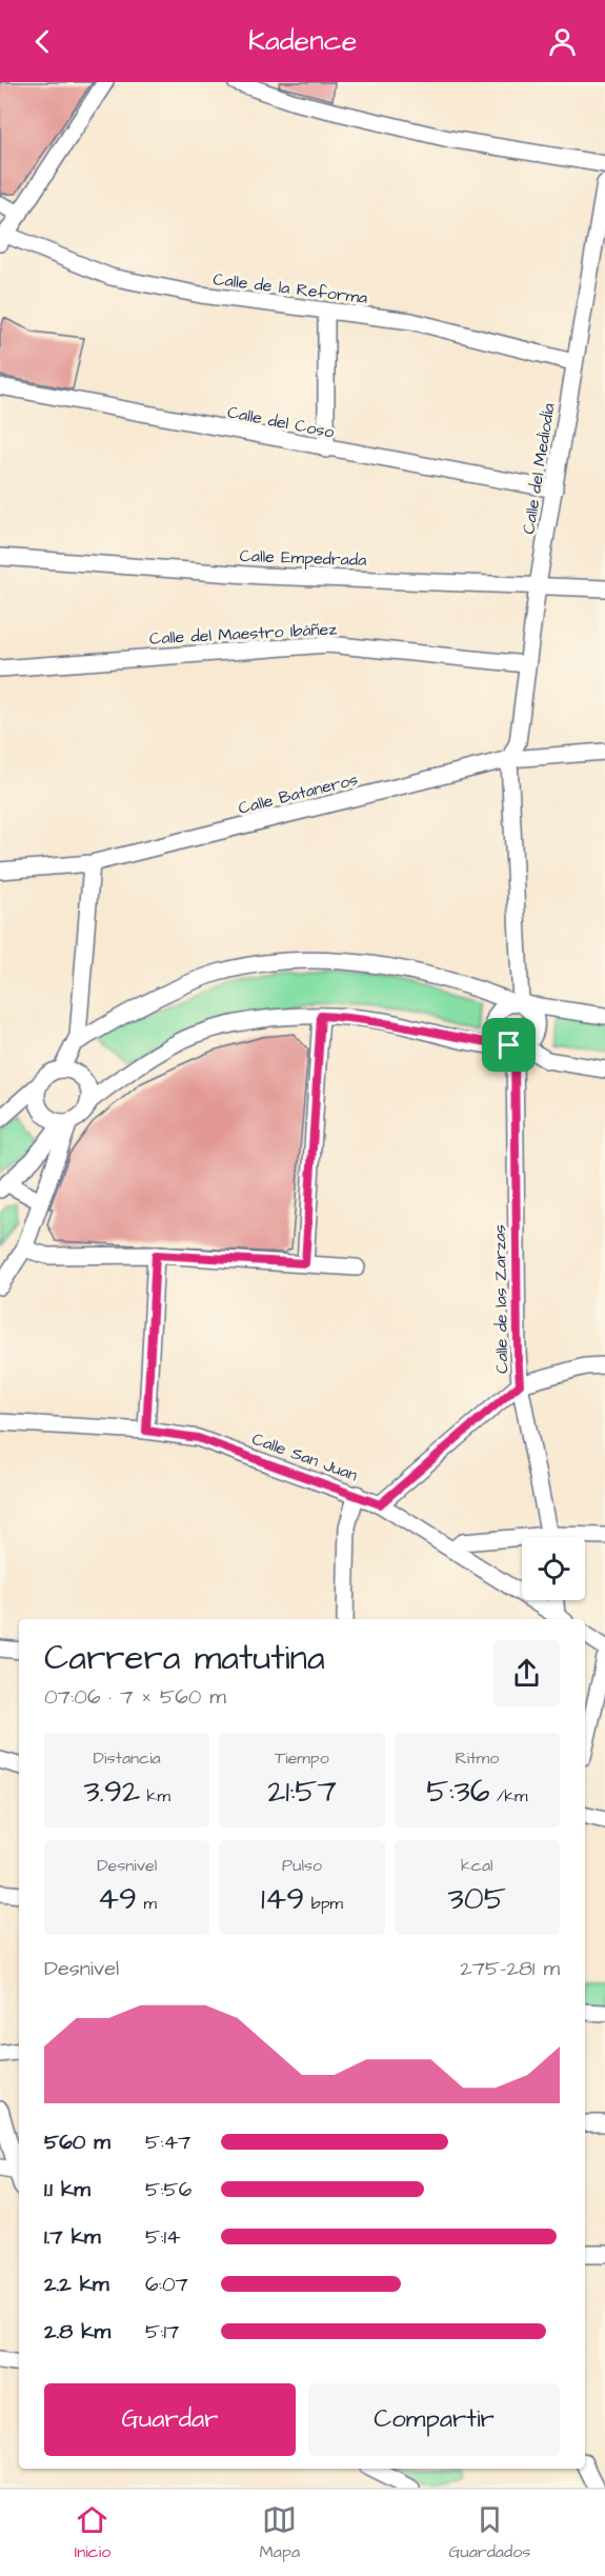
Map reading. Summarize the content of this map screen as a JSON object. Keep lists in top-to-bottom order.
{
  "streets": {
    "street": [
      "Calle de la Reforma",
      "Calle del Coso",
      "Calle del Mediodía",
      "Calle Empedrada",
      "Calle del Maestro Ibáñez",
      "Calle Bataneros",
      "Calle de las Zarzas",
      "Calle San Juan"
    ]
  },
  "crossings": [
    ["Calle de la Reforma", "Calle del Mediodía"],
    ["Calle del Coso", "Calle del Mediodía"],
    ["Calle del Mediodía", "Calle Empedrada"],
    ["Calle del Mediodía", "Calle del Maestro Ibáñez"],
    ["Calle del Mediodía", "Calle Bataneros"]
  ],
  "page": {
    "header": "Kadence",
    "heading": ["Carrera matutina", "07:06 · 7 × 560 m"],
    "stats": [
      ["Distancia", "3.92 km"],
      ["Tiempo", "21:57"],
      ["Ritmo", "5:36 /km"],
      ["Desnivel", "49 m"],
      ["Pulso", "149 bpm"],
      ["kcal", "305"]
    ],
    "chart": ["Desnivel", "275–281 m"],
    "list": [
      {
        "name": "560 m",
        "note": "5:47"
      },
      {
        "name": "1.1 km",
        "note": "5:56"
      },
      {
        "name": "1.7 km",
        "note": "5:14"
      },
      {
        "name": "2.2 km",
        "note": "6:07"
      },
      {
        "name": "2.8 km",
        "note": "5:17"
      }
    ],
    "buttons": ["Guardar", "Compartir"],
    "tabs": ["Inicio", "Mapa", "Guardados"]
  }
}
